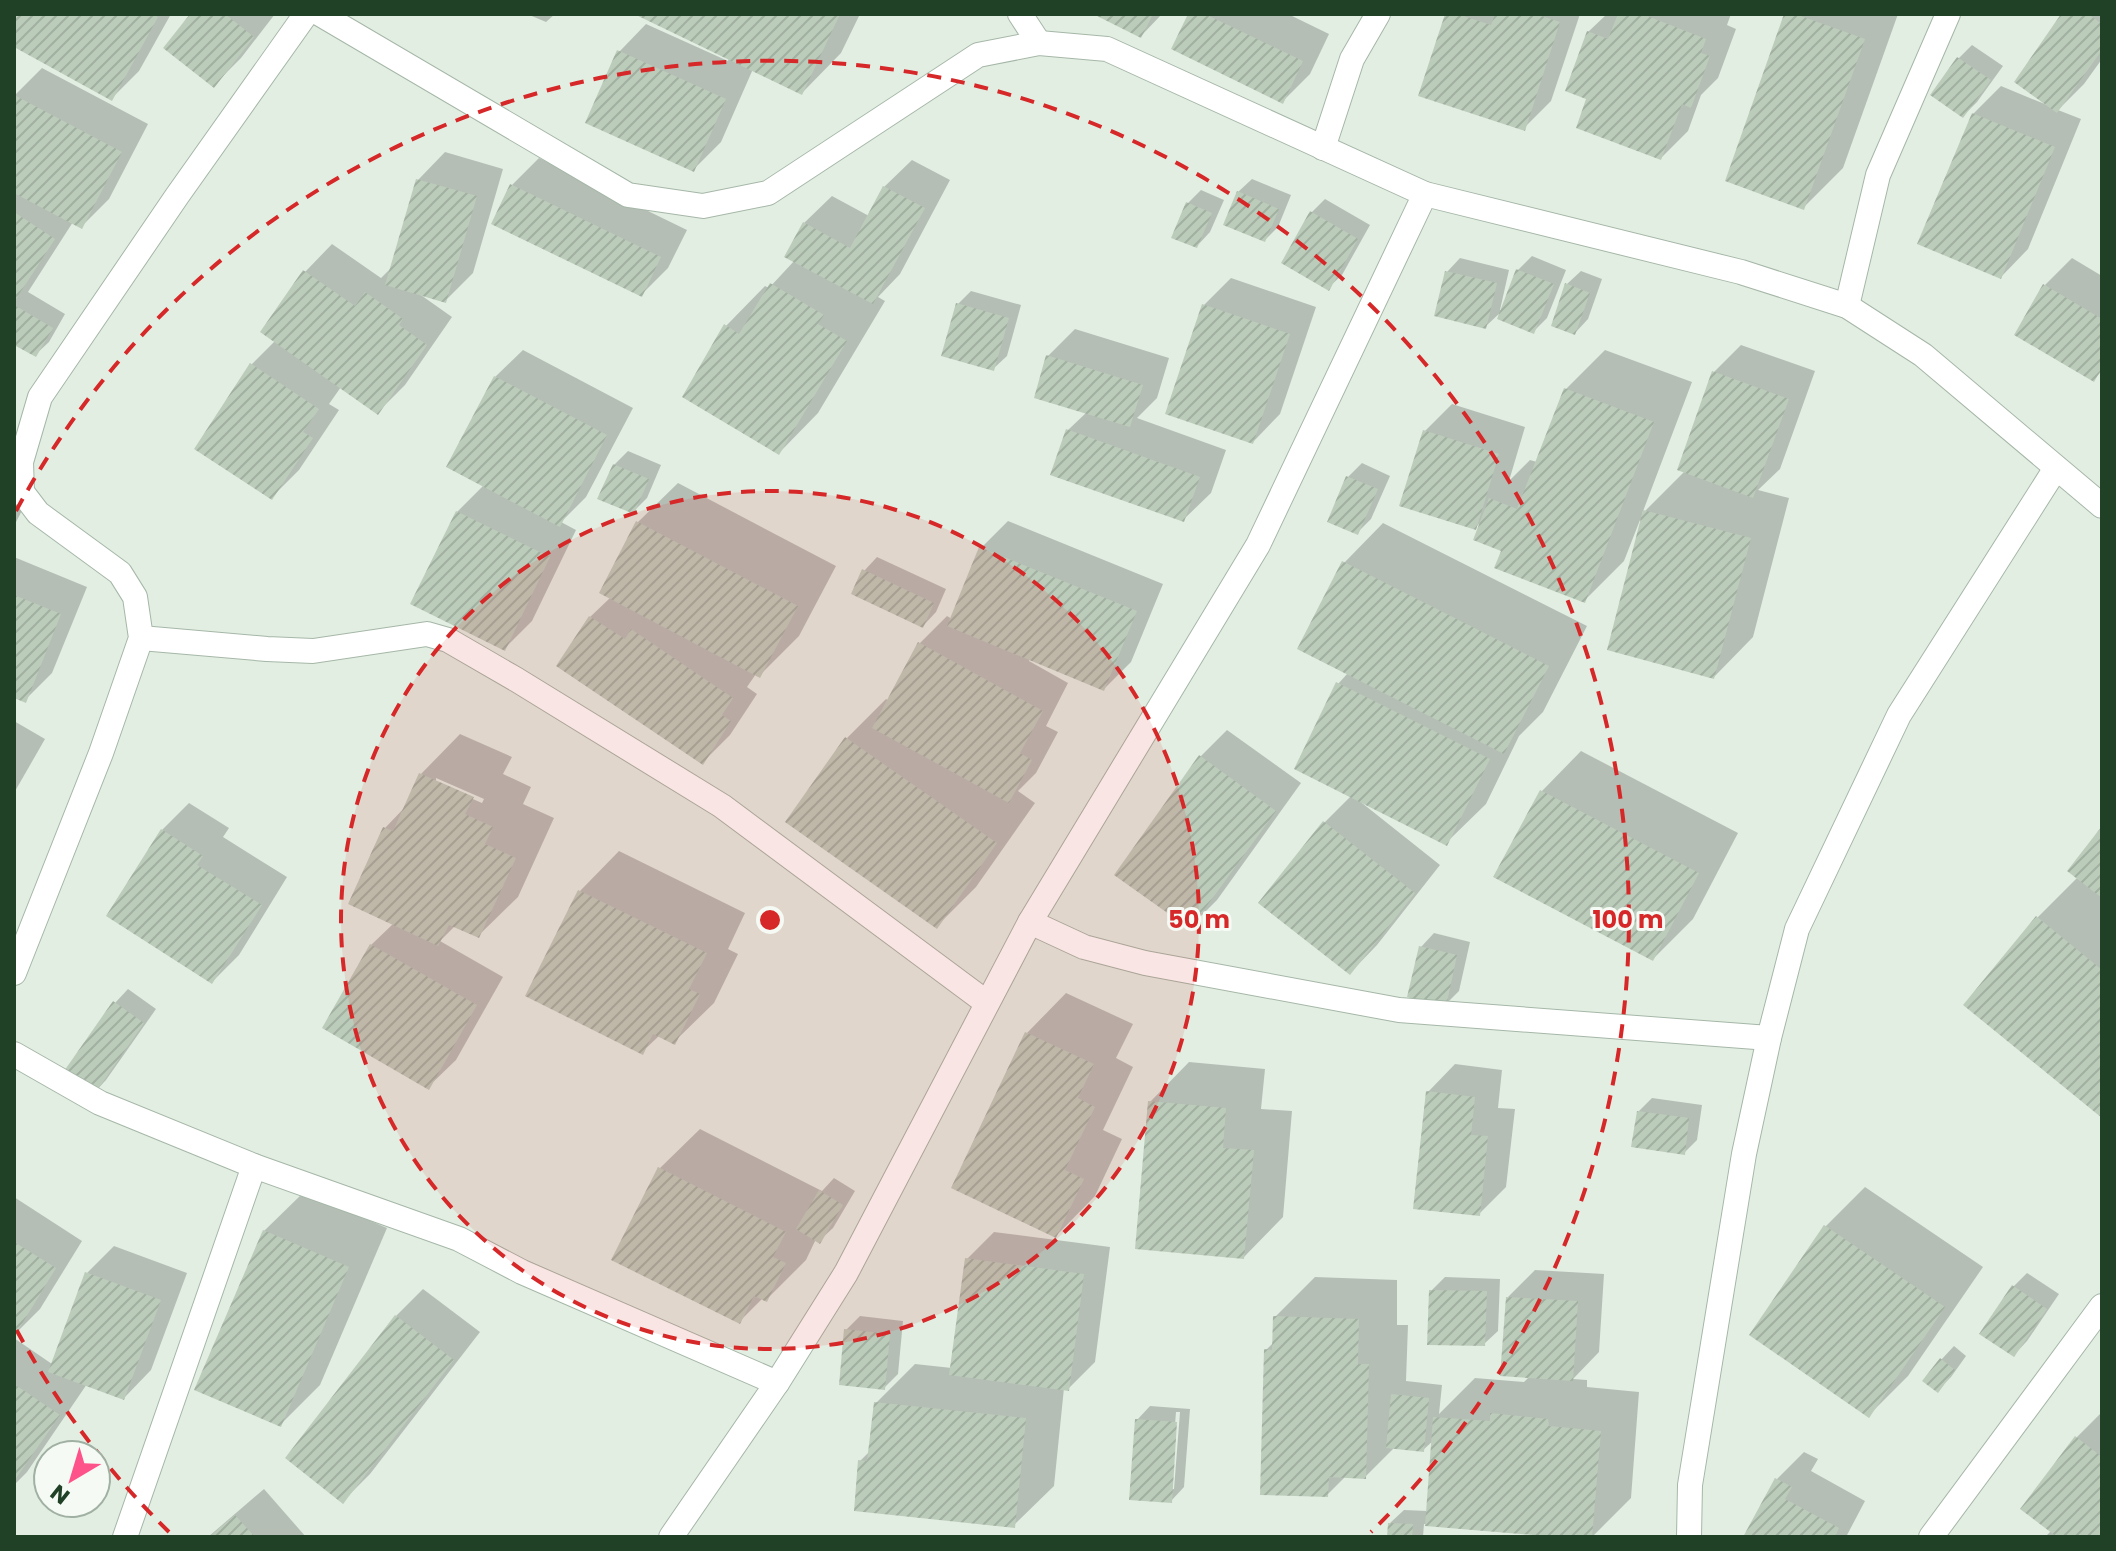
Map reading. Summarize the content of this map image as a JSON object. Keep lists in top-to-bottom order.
{
  "north": "bottom left",
  "rings": ["50 m", "100 m"]
}
